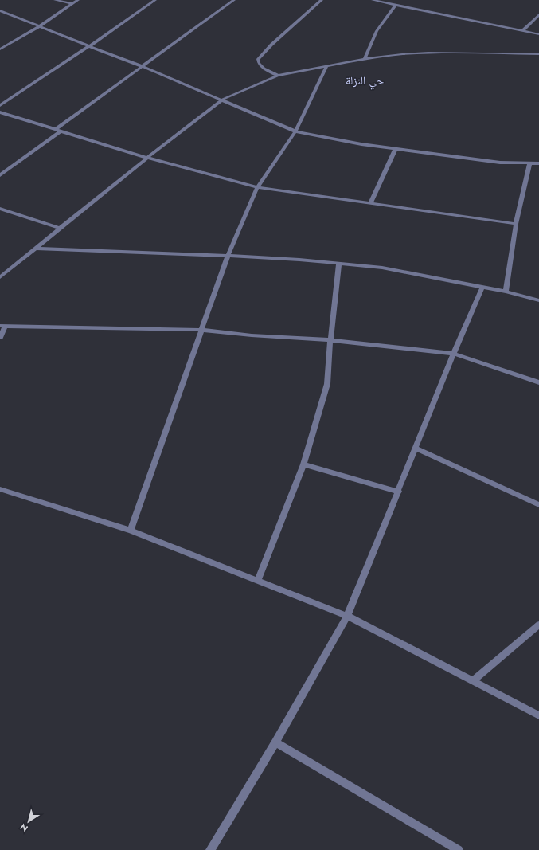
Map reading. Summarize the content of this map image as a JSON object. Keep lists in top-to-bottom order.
{
  "districts": ["حي النزلة"],
  "north": "bottom left"
}
